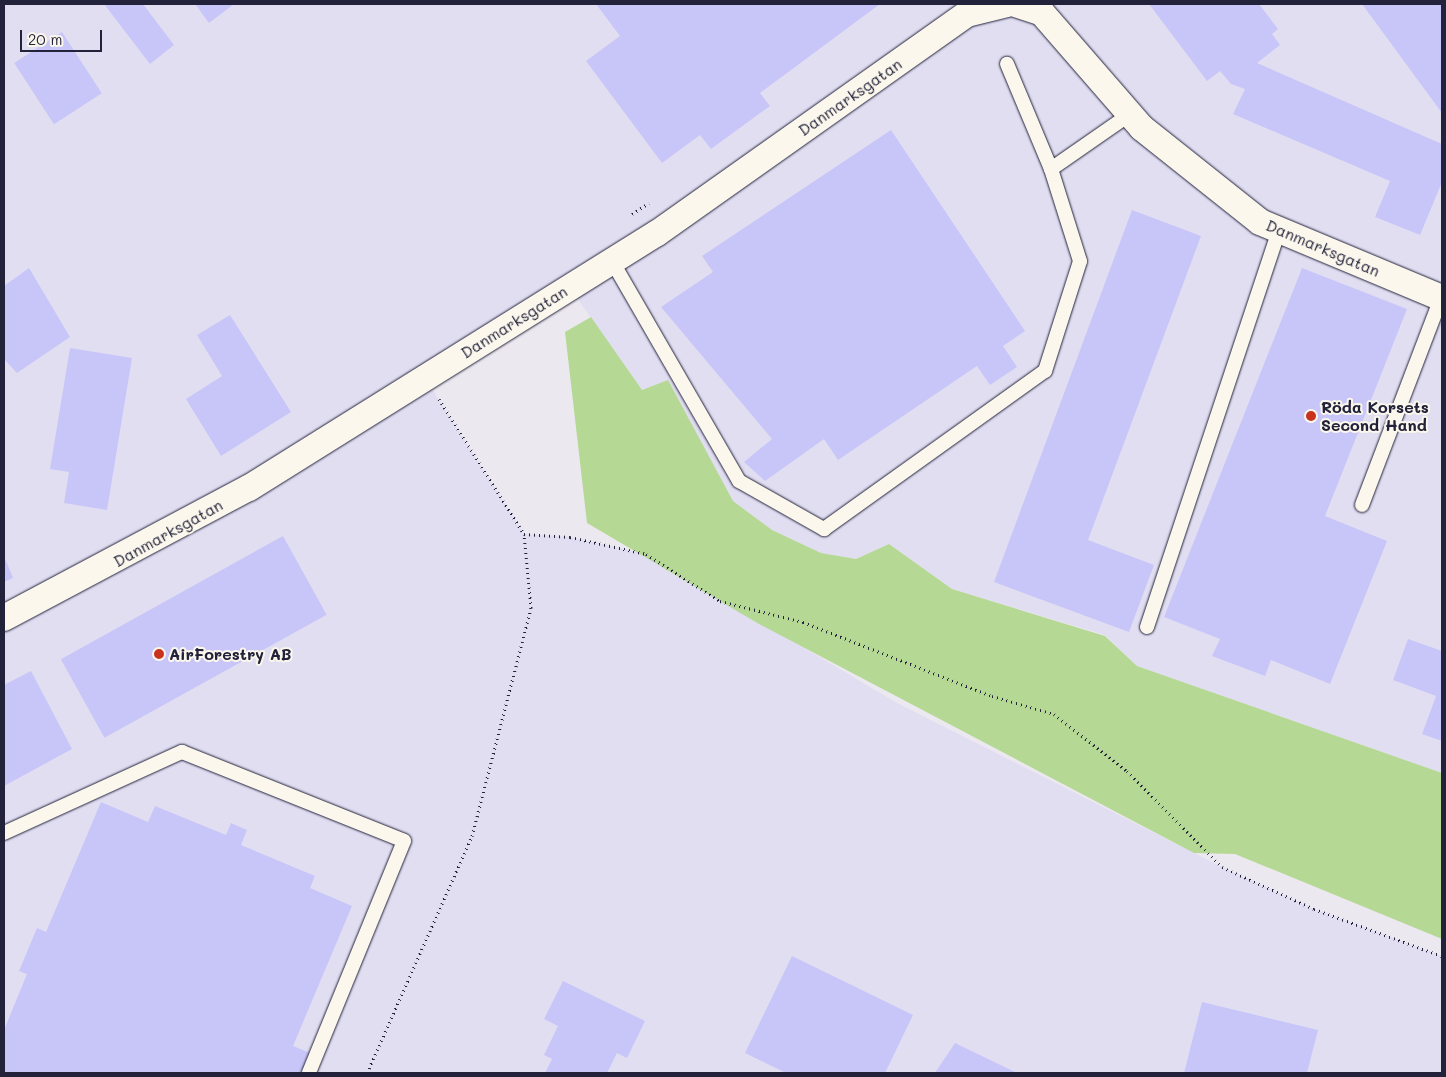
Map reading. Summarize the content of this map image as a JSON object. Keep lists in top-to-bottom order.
{
  "streets": {
    "street": ["Danmarksgatan"]
  },
  "places": ["Röda Korsets Second Hand", "AirForestry AB"],
  "scale_bar": "20 m"
}
